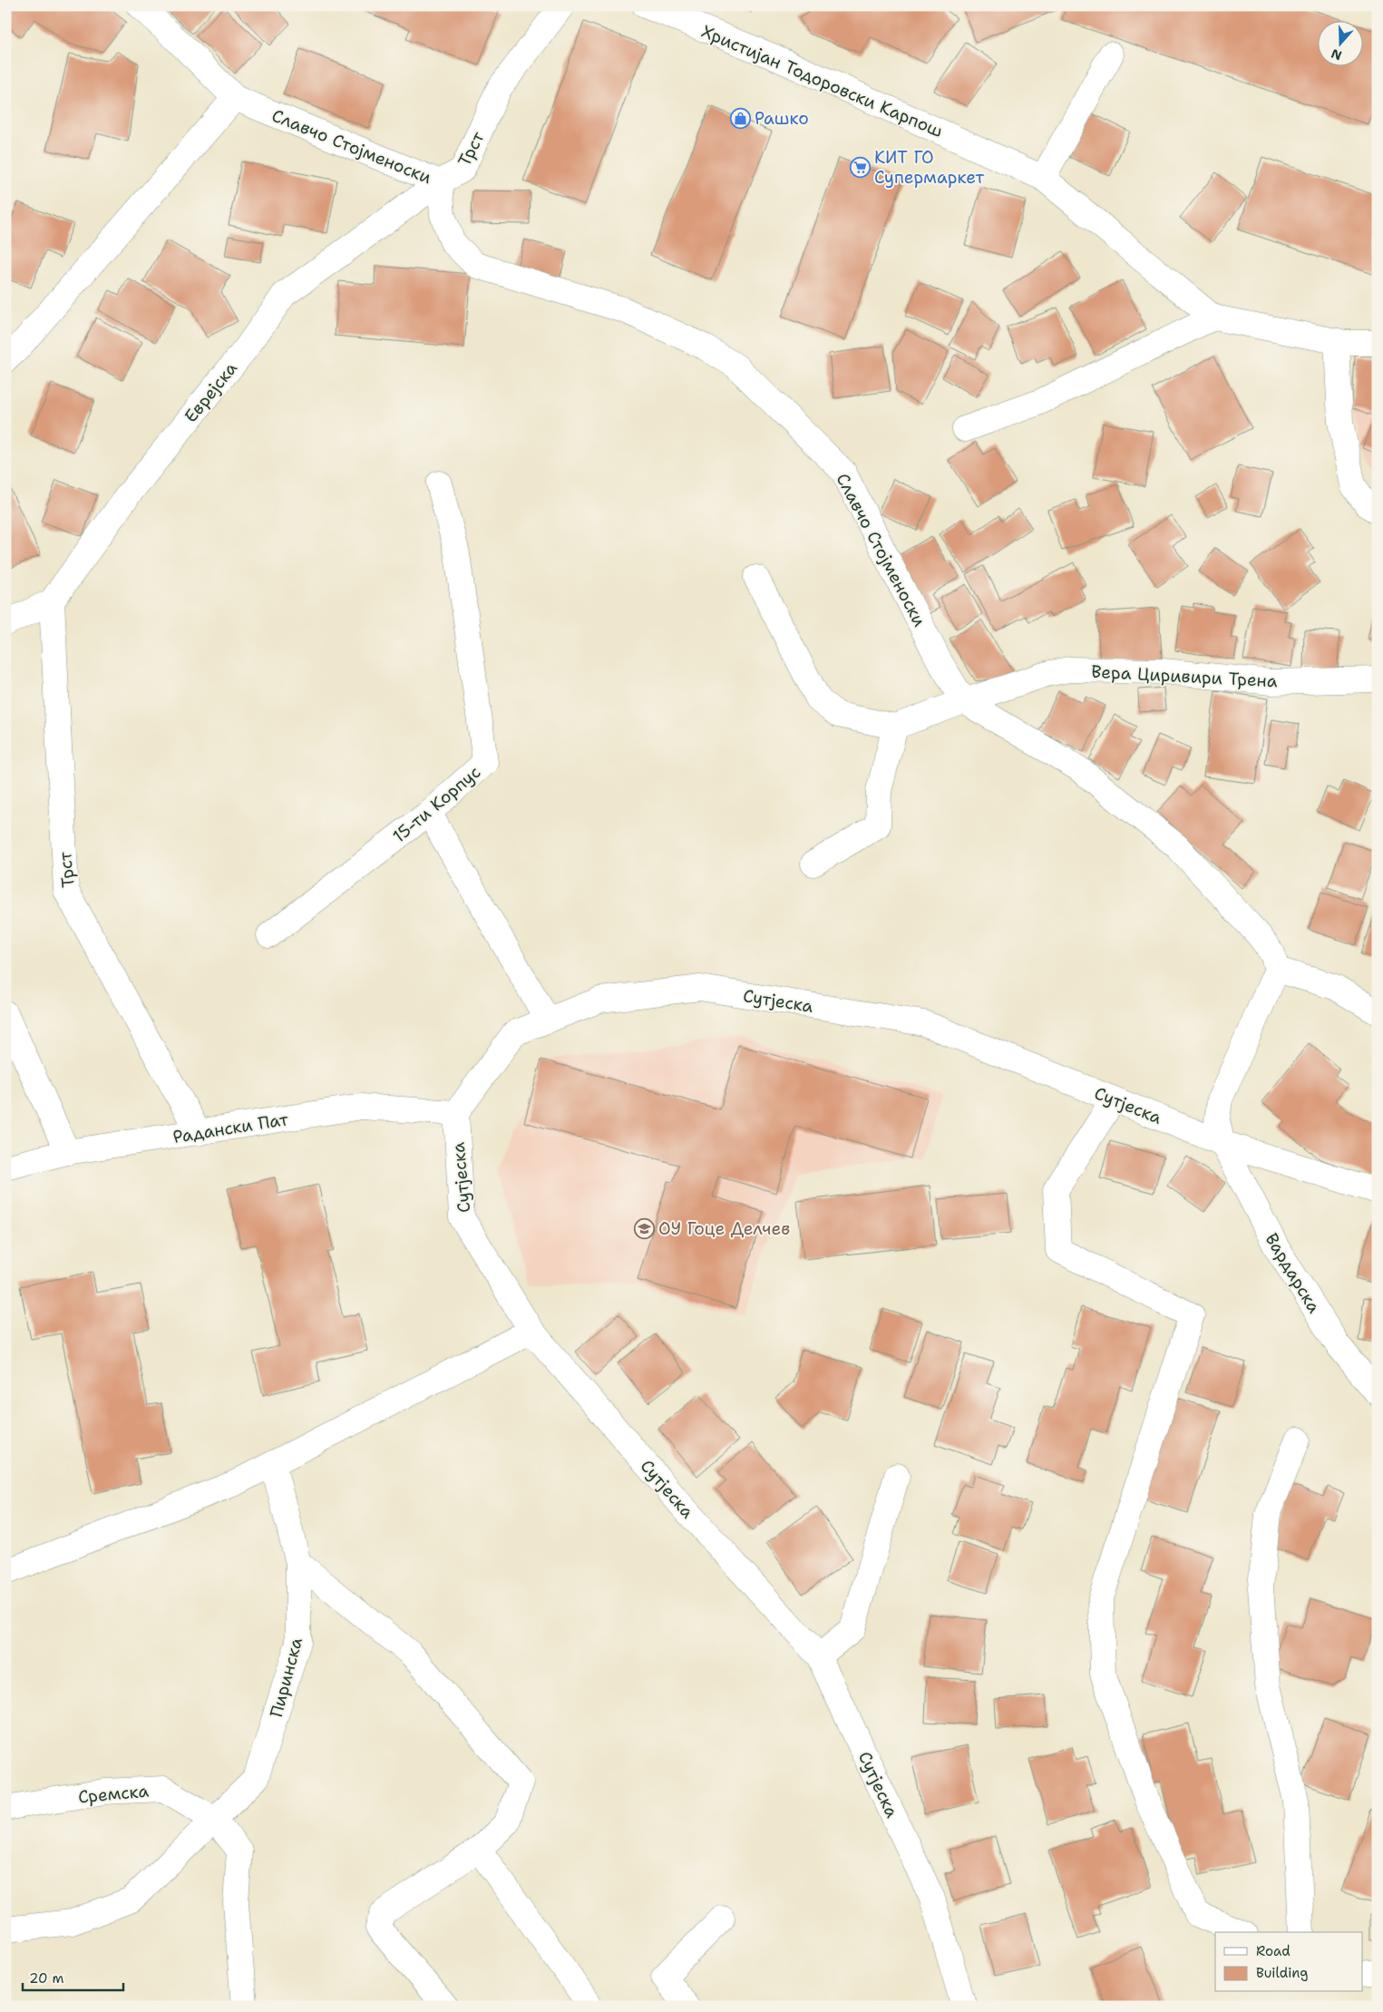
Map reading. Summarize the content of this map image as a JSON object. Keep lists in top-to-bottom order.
{
  "streets": {
    "street": [
      "Христијан Тодоровски Карпош",
      "Славчо Стојменоски",
      "Трст",
      "Еврејска",
      "Вера Циривири Трена",
      "15-ти Корпус",
      "Сутјеска",
      "Радански Пат",
      "Вардарска",
      "Пиринска",
      "Сремска"
    ]
  },
  "crossings": [
    ["Славчо Стојменоски", "Трст"],
    ["Славчо Стојменоски", "Еврејска"],
    ["Славчо Стојменоски", "Вера Циривири Трена"],
    ["Трст", "Еврејска"],
    ["Трст", "Радански Пат"],
    ["Сутјеска", "Радански Пат"],
    ["Сутјеска", "Вардарска"],
    ["Пиринска", "Сремска"]
  ],
  "places": {
    "shop": ["Рашко"],
    "supermarket": ["КИТ ГО Супермаркет"],
    "school or university": ["ОУ Гоце Делчев"]
  },
  "legend": ["Road", "Building"],
  "scale_bar": "20 m",
  "north": "bottom"
}
